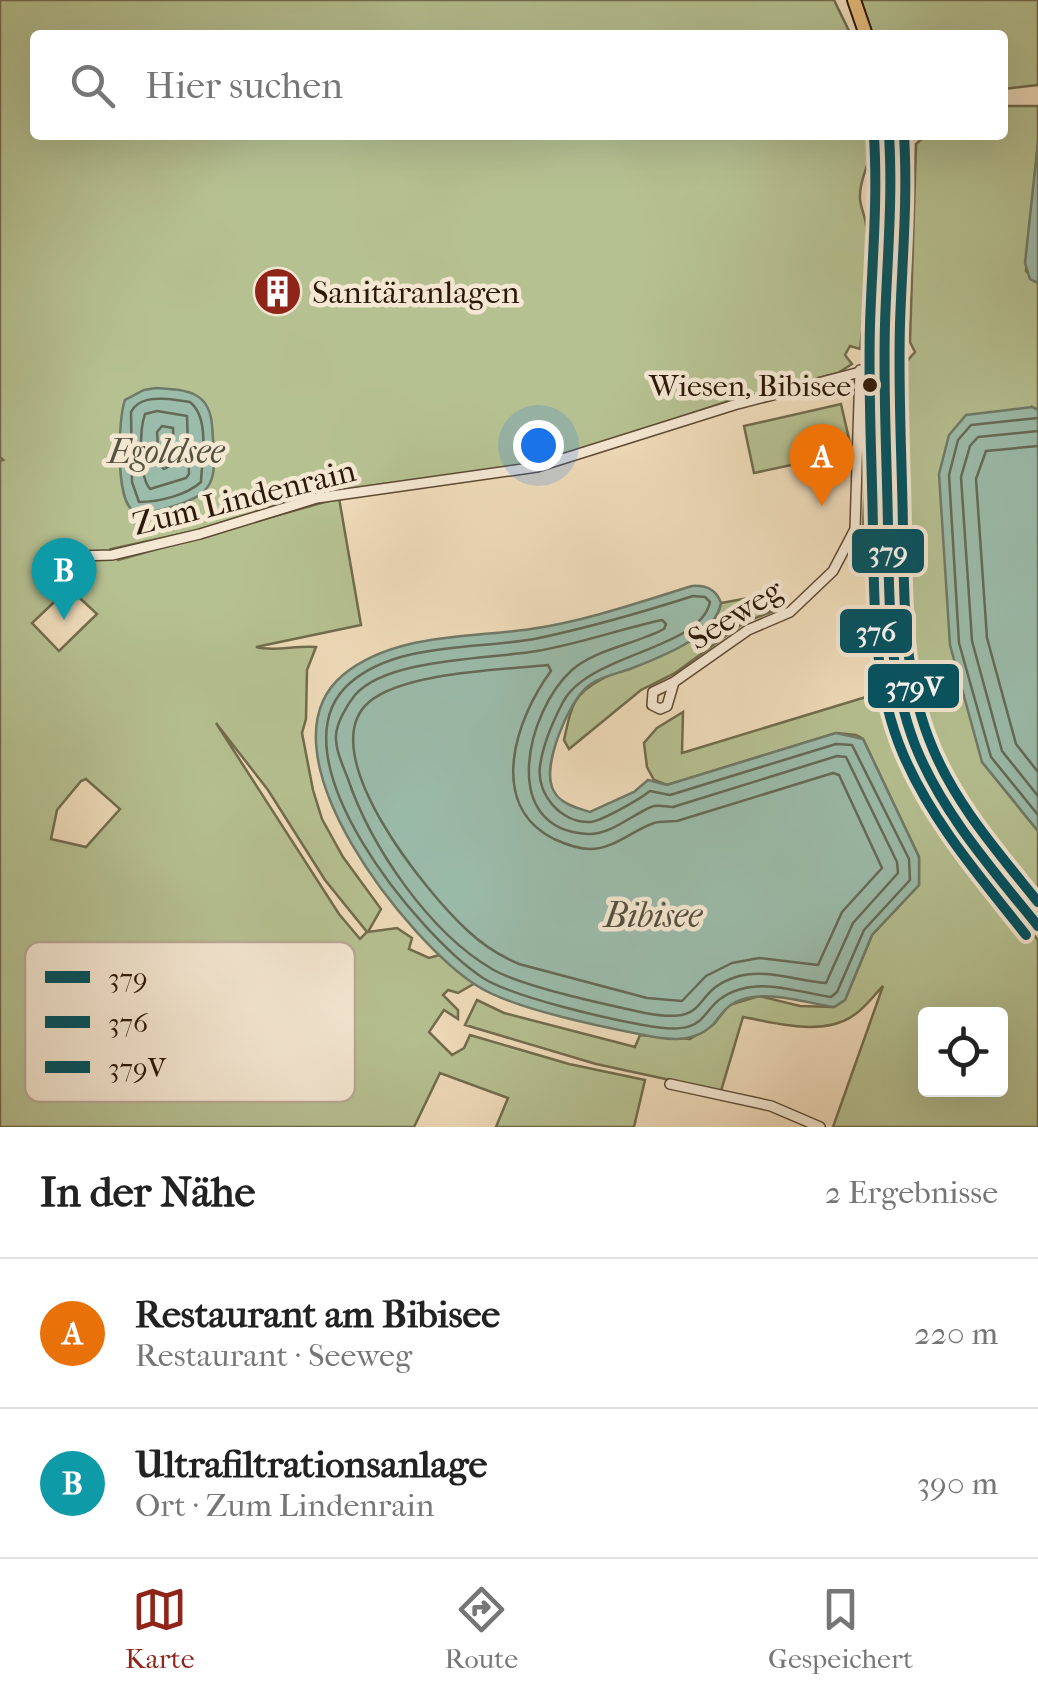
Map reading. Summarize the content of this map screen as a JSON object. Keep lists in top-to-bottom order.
{
  "streets": {
    "street": ["Zum Lindenrain", "Seeweg"]
  },
  "crossings": [
    ["Zum Lindenrain", "Seeweg"]
  ],
  "water": ["Egoldsee", "Bibisee"],
  "places": {
    "building": ["Sanitäranlagen"],
    "other": ["Wiesen, Bibisee"]
  },
  "lines": ["transit line 379", "transit line 376", "transit line 379V"],
  "legend": ["379", "376", "379V"],
  "page": {
    "search": "Hier suchen",
    "pins": ["A", "B"],
    "heading": ["In der Nähe", "2 Ergebnisse"],
    "list": [
      {
        "mark": "A",
        "name": "Restaurant am Bibisee",
        "note": "Restaurant · Seeweg",
        "value": "220 m"
      },
      {
        "mark": "B",
        "name": "Ultrafiltrationsanlage",
        "note": "Ort · Zum Lindenrain",
        "value": "390 m"
      }
    ],
    "nav": ["Karte", "Route", "Gespeichert"]
  }
}
